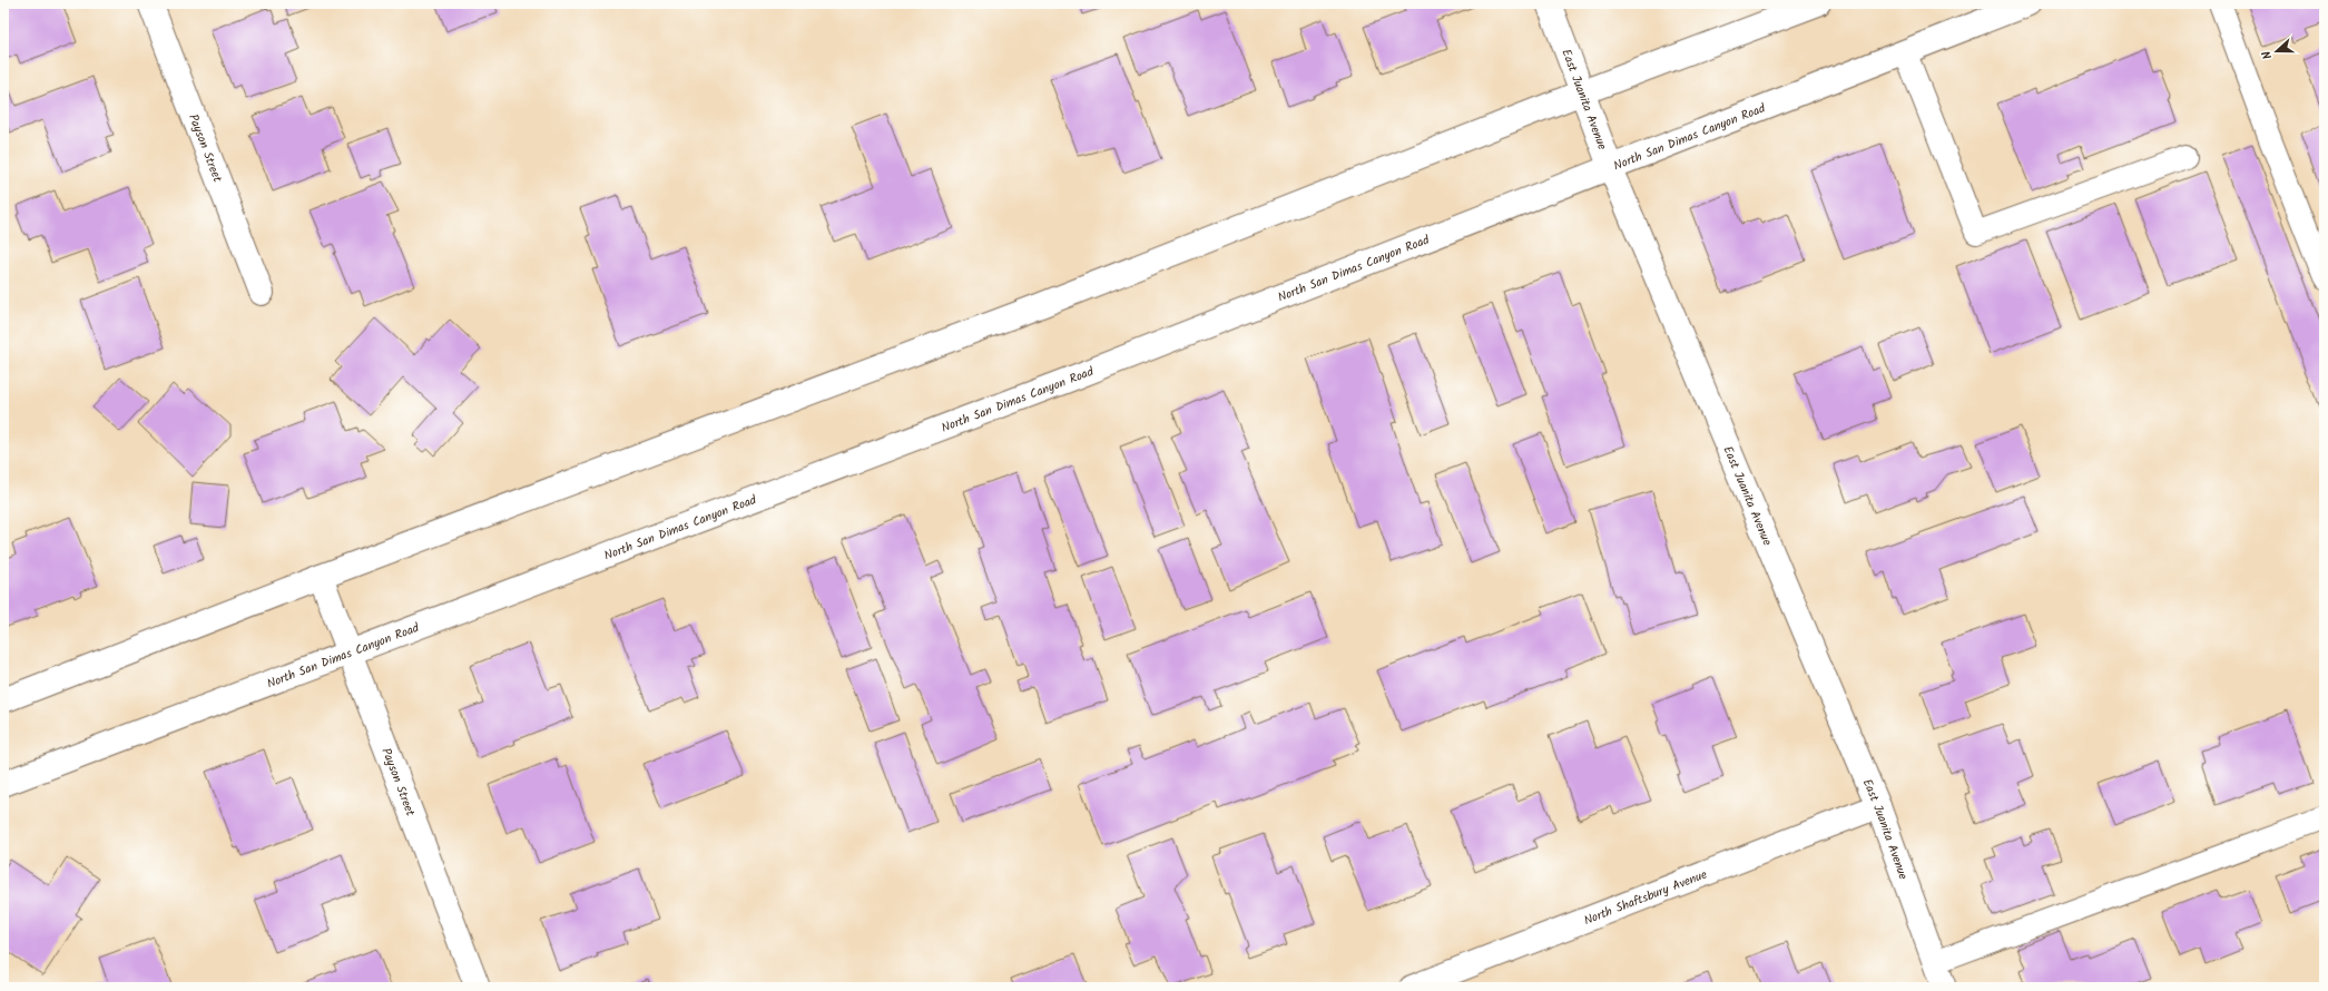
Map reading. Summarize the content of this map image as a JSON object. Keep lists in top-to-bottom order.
{
  "streets": {
    "main road": [
      "East Juanita Avenue",
      "North San Dimas Canyon Road",
      "Payson Street",
      "North Shaftsbury Avenue"
    ]
  },
  "crossings": [
    ["East Juanita Avenue", "North San Dimas Canyon Road"],
    ["East Juanita Avenue", "North Shaftsbury Avenue"],
    ["North San Dimas Canyon Road", "Payson Street"]
  ],
  "north": "left"
}
